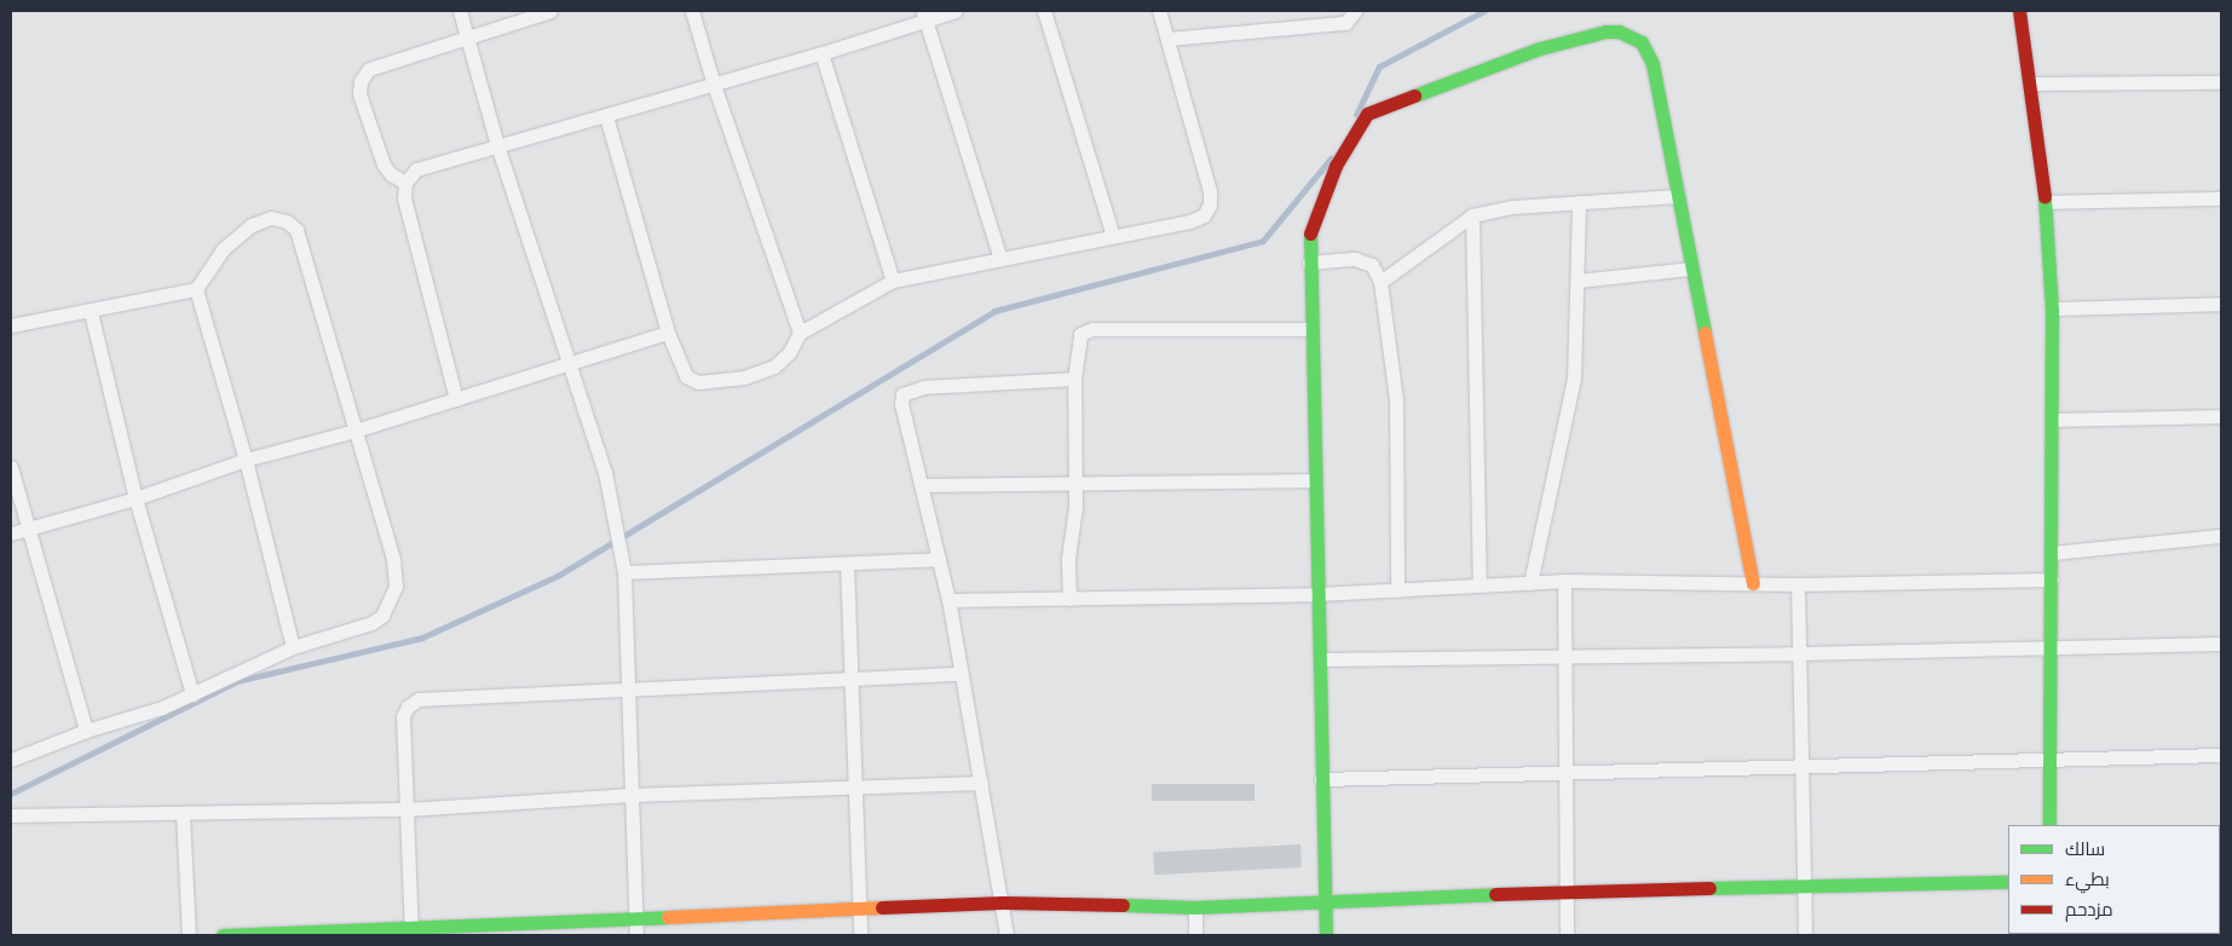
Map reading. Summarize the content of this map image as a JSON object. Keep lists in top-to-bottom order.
{
  "legend": ["سالك", "بطيء", "مزدحم"]
}
